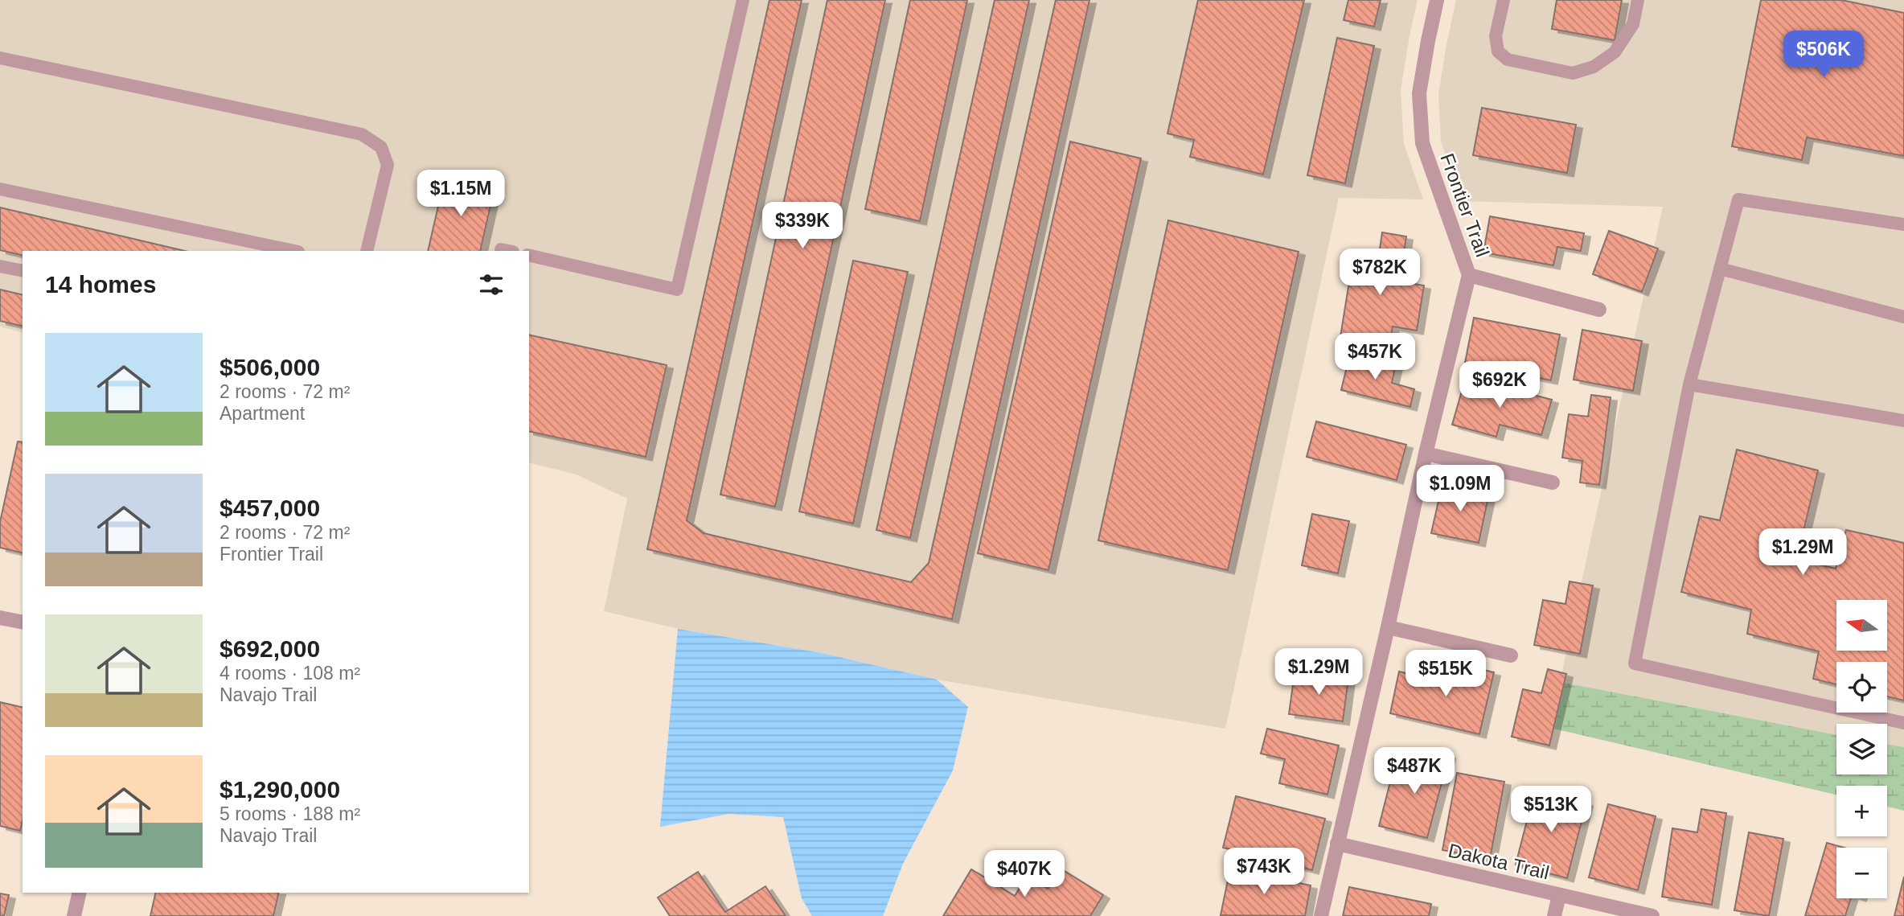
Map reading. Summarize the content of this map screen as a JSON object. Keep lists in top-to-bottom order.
{
  "streets": {
    "street": ["Frontier Trail", "Dakota Trail"]
  },
  "crossings": [
    ["Frontier Trail", "Dakota Trail"]
  ],
  "north": "left",
  "page": {
    "price": [
      "$506K",
      "$1.15M",
      "$339K",
      "$782K",
      "$457K",
      "$692K",
      "$1.09M",
      "$1.29M",
      "$1.29M",
      "$515K",
      "$487K",
      "$513K",
      "$743K",
      "$407K"
    ],
    "heading": "14 homes",
    "list": [
      {
        "name": "$506,000",
        "note": "2 rooms · 72 m² · Apartment"
      },
      {
        "name": "$457,000",
        "note": "2 rooms · 72 m² · Frontier Trail"
      },
      {
        "name": "$692,000",
        "note": "4 rooms · 108 m² · Navajo Trail"
      },
      {
        "name": "$1,290,000",
        "note": "5 rooms · 188 m² · Navajo Trail"
      }
    ],
    "map_buttons": ["+", "−"]
  }
}
